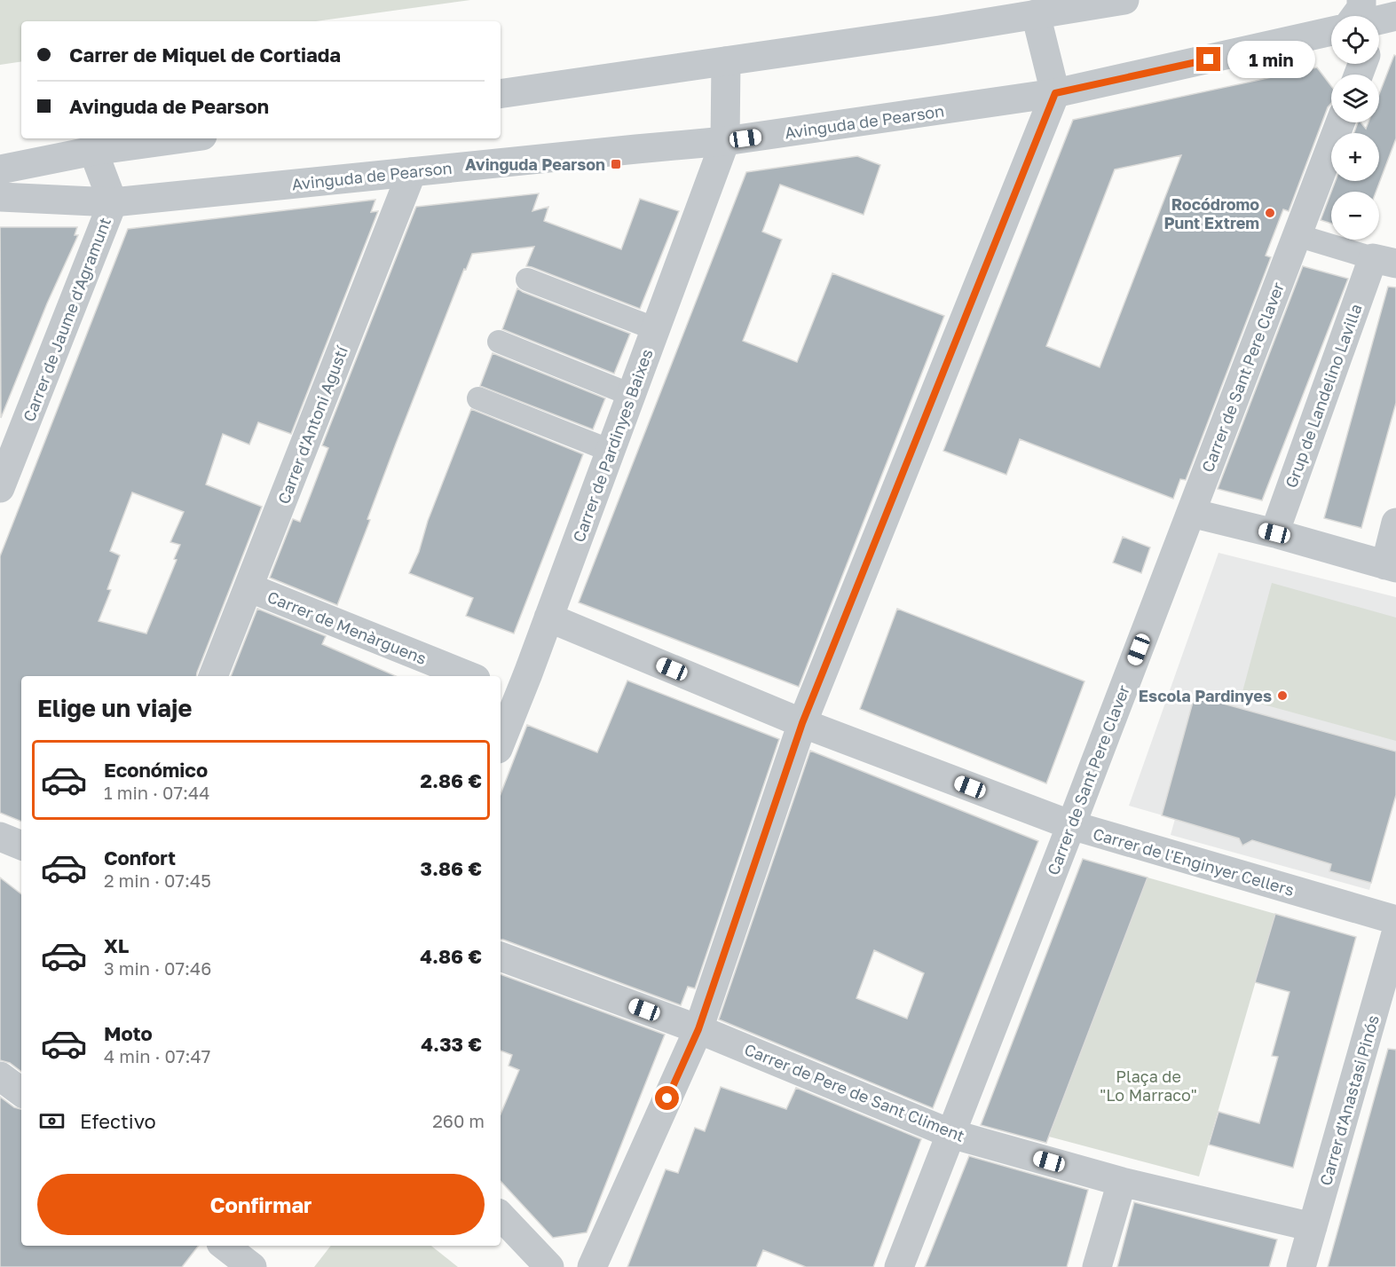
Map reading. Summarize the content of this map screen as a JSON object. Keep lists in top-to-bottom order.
{
  "streets": {
    "street": [
      "Avinguda de Pearson",
      "Carrer de Jaume d'Agramunt",
      "Carrer de Sant Pere Claver",
      "Grup de Landelino Lavilla",
      "Carrer d'Antoni Agustí",
      "Carrer de Pardinyes Baixes",
      "Carrer de Menàrguens",
      "Carrer de l'Enginyer Cellers",
      "Carrer de Pere de Sant Climent",
      "Carrer d'Anastasi Pinós"
    ]
  },
  "crossings": [
    ["Avinguda de Pearson", "Carrer de Jaume d'Agramunt"],
    ["Avinguda de Pearson", "Carrer d'Antoni Agustí"],
    ["Avinguda de Pearson", "Carrer de Pardinyes Baixes"],
    ["Carrer de Sant Pere Claver", "Grup de Landelino Lavilla"],
    ["Carrer de Sant Pere Claver", "Carrer de l'Enginyer Cellers"],
    ["Carrer de Sant Pere Claver", "Carrer de Pere de Sant Climent"],
    ["Carrer d'Antoni Agustí", "Carrer de Menàrguens"],
    ["Carrer de Pardinyes Baixes", "Carrer de l'Enginyer Cellers"],
    ["Carrer de Pere de Sant Climent", "Carrer d'Anastasi Pinós"]
  ],
  "parks": ["Plaça de \"Lo Marraco\""],
  "places": {
    "transit": ["Avinguda Pearson"],
    "other": ["Rocódromo Punt Extrem", "Escola Pardinyes"]
  },
  "page": {
    "map_buttons": ["+", "−"],
    "banner": ["Carrer de Miquel de Cortiada", "Avinguda de Pearson"],
    "bubble": "1 min",
    "heading": "Elige un viaje",
    "list": [
      {
        "name": "Económico",
        "note": "1 min · 07:44",
        "value": "2.86 €"
      },
      {
        "name": "Confort",
        "note": "2 min · 07:45",
        "value": "3.86 €"
      },
      {
        "name": "XL",
        "note": "3 min · 07:46",
        "value": "4.86 €"
      },
      {
        "name": "Moto",
        "note": "4 min · 07:47",
        "value": "4.33 €"
      }
    ],
    "pay": ["Efectivo", "260 m"],
    "buttons": "Confirmar"
  }
}
